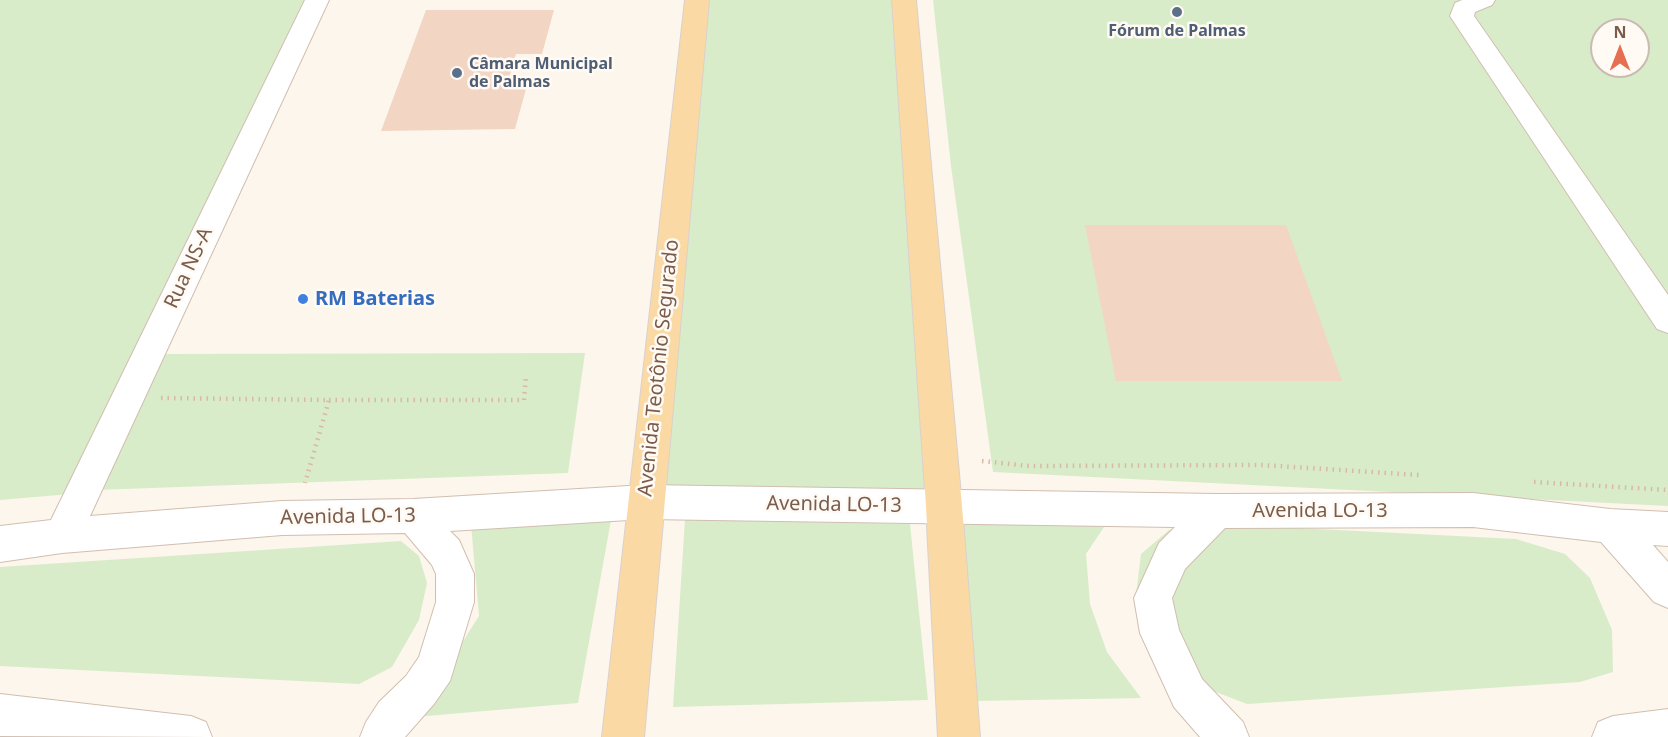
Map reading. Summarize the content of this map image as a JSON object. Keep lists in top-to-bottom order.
{
  "streets": {
    "main road": ["Avenida Teotônio Segurado"],
    "street": ["Rua NS-A", "Avenida LO-13"]
  },
  "crossings": [
    ["Rua NS-A", "Avenida LO-13"],
    ["Avenida Teotônio Segurado", "Avenida LO-13"]
  ],
  "places": ["Fórum de Palmas", "Câmara Municipal de Palmas", "RM Baterias"],
  "north": "top"
}
